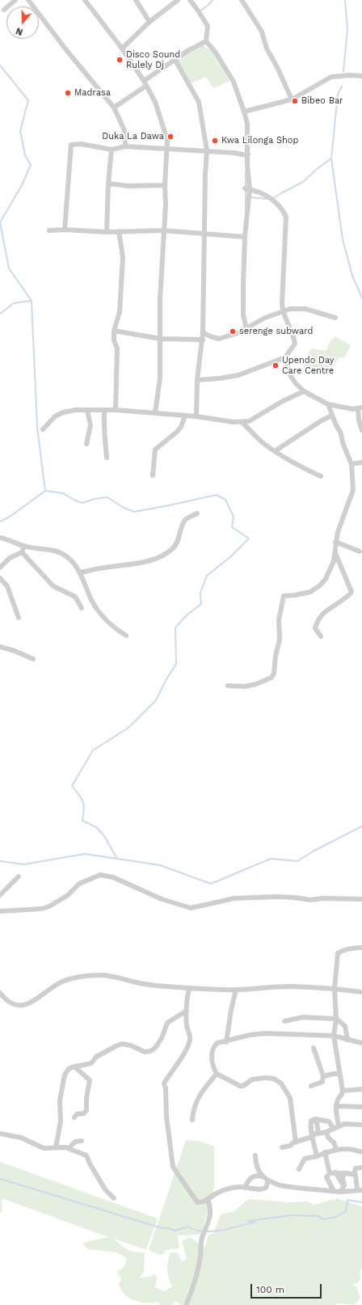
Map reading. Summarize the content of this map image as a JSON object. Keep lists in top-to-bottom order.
{
  "places": [
    "Disco Sound Rulely Dj",
    "Madrasa",
    "Bibeo Bar",
    "Duka La Dawa",
    "Kwa Lilonga Shop",
    "serenge subward",
    "Upendo Day Care Centre"
  ],
  "scale_bar": "100 m",
  "north": "bottom"
}
